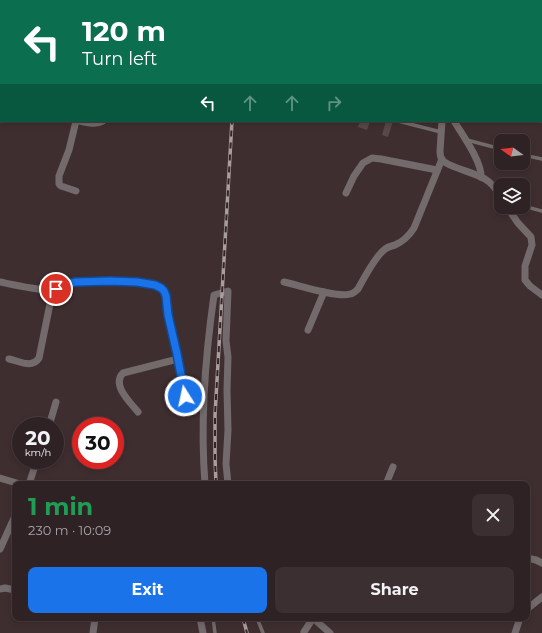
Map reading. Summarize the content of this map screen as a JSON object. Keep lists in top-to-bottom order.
{
  "north": "left",
  "page": {
    "turn": ["120 m", "Turn left"],
    "speed": "20 km/h",
    "limit": "30",
    "heading": ["1 min", "230 m · 10:09"],
    "buttons": ["Exit", "Share"]
  }
}
